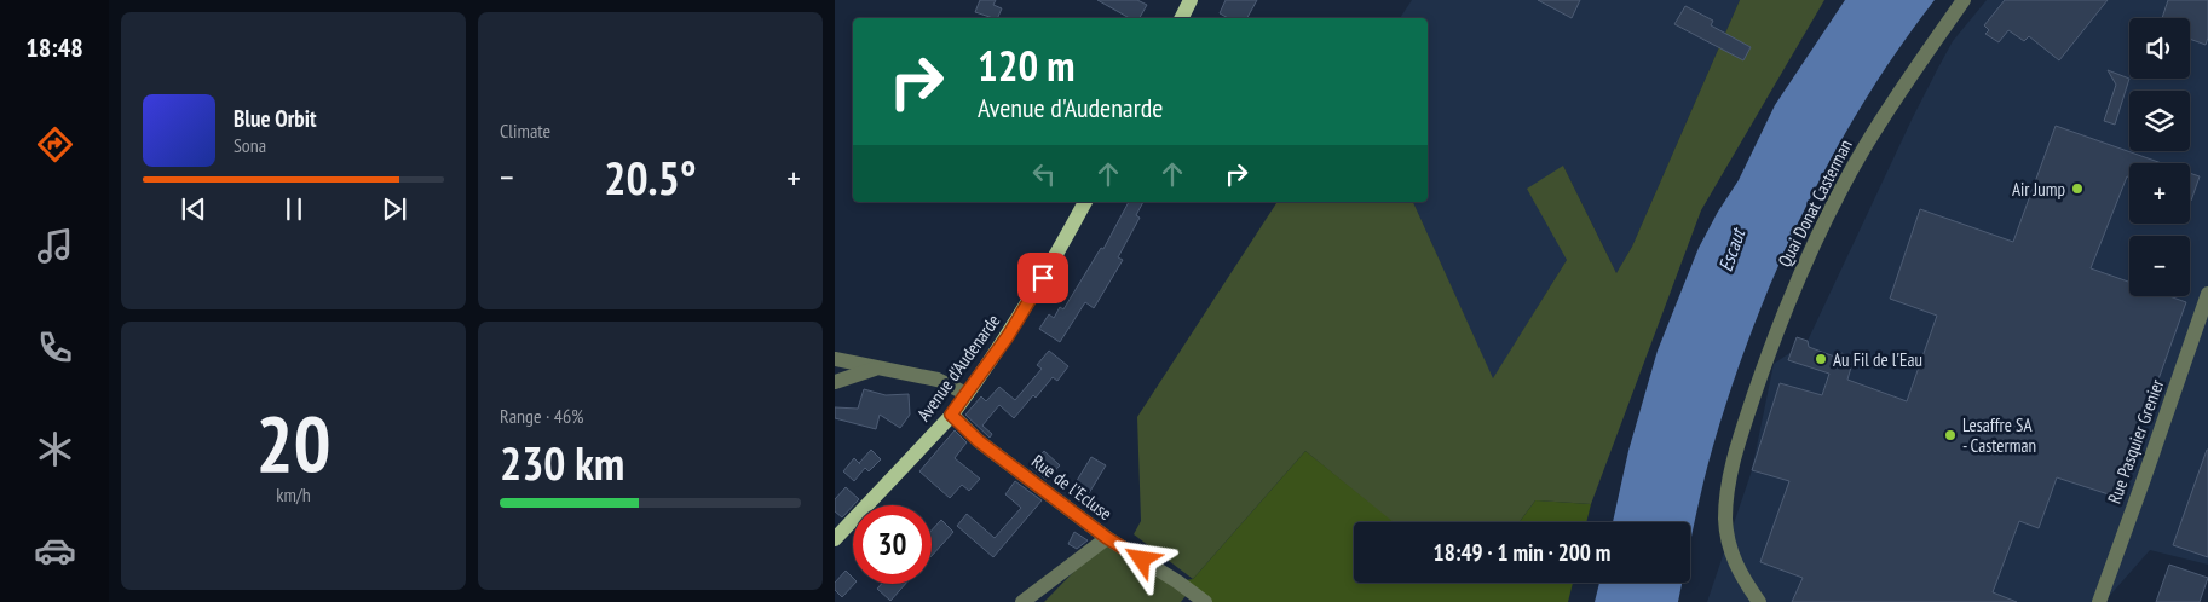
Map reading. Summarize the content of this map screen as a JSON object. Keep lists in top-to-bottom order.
{
  "streets": {
    "main road": ["Avenue d'Audenarde"],
    "street": ["Quai Donat Casterman", "Rue Pasquier Grenier", "Rue de l'Ecluse"]
  },
  "crossings": [
    ["Avenue d'Audenarde", "Rue de l'Ecluse"]
  ],
  "water": ["Escaut"],
  "places": ["Air Jump", "Au Fil de l'Eau", "Lesaffre SA - Casterman"],
  "page": {
    "tabs": "18:48",
    "tile": [
      "Climate",
      ["20", "km/h"],
      ["Range · 46%", "230 km"]
    ],
    "map_buttons": ["+", "−"],
    "turn": ["120 m", "Avenue d'Audenarde"],
    "song": ["Blue Orbit", "Sona"],
    "heat": ["−", "20.5°", "+"],
    "limit": "30",
    "trip": "18:49 · 1 min · 200 m"
  }
}
